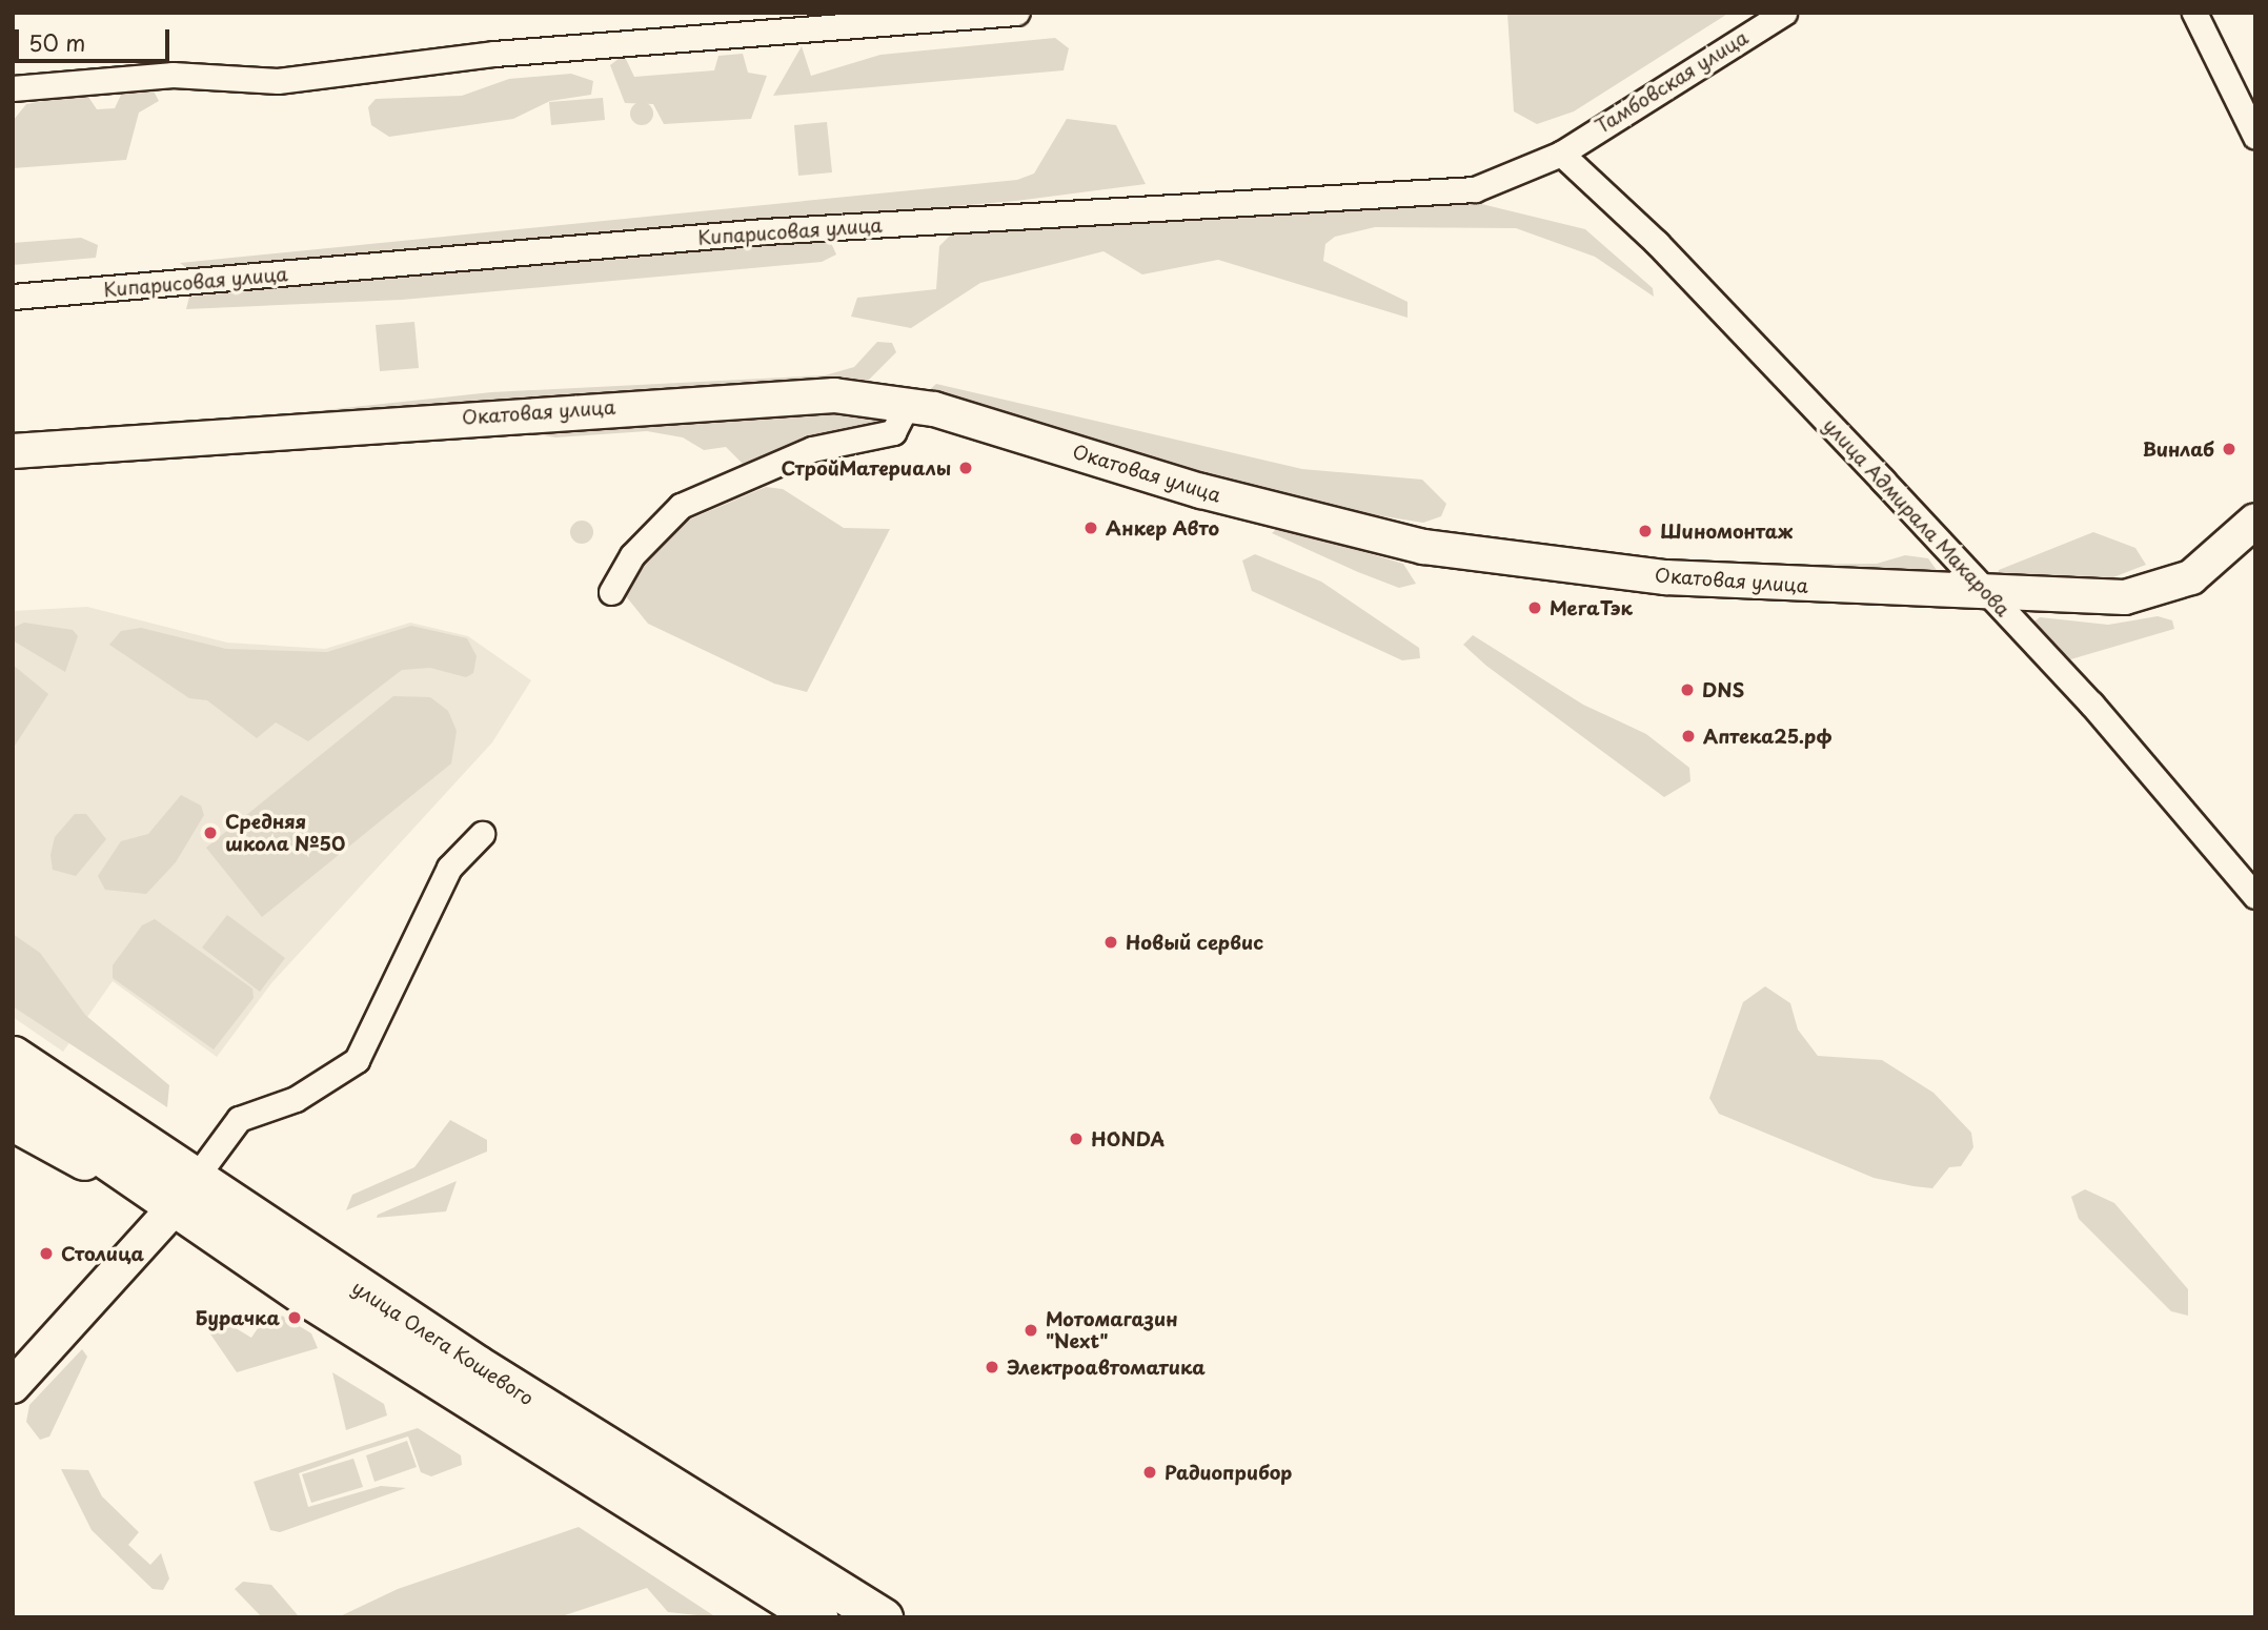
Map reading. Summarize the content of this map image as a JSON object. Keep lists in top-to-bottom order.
{
  "streets": {
    "highway": ["улица Олега Кошевого"],
    "main road": ["Окатовая улица"],
    "street": ["Тамбовская улица", "Кипарисовая улица", "улица Адмирала Макарова"]
  },
  "crossings": [
    ["Тамбовская улица", "Кипарисовая улица"],
    ["Тамбовская улица", "улица Адмирала Макарова"],
    ["Кипарисовая улица", "улица Адмирала Макарова"],
    ["Окатовая улица", "улица Адмирала Макарова"]
  ],
  "places": [
    "Винлаб",
    "СтройМатериалы",
    "Анкер Авто",
    "Шиномонтаж",
    "МегаТэк",
    "DNS",
    "Аптека25.рф",
    "Средняя школа №50",
    "Новый сервис",
    "HONDA",
    "Столица",
    "Бурачка",
    "Мотомагазин \"Next\"",
    "Электроавтоматика",
    "Радиоприбор"
  ],
  "scale_bar": "50 m"
}
